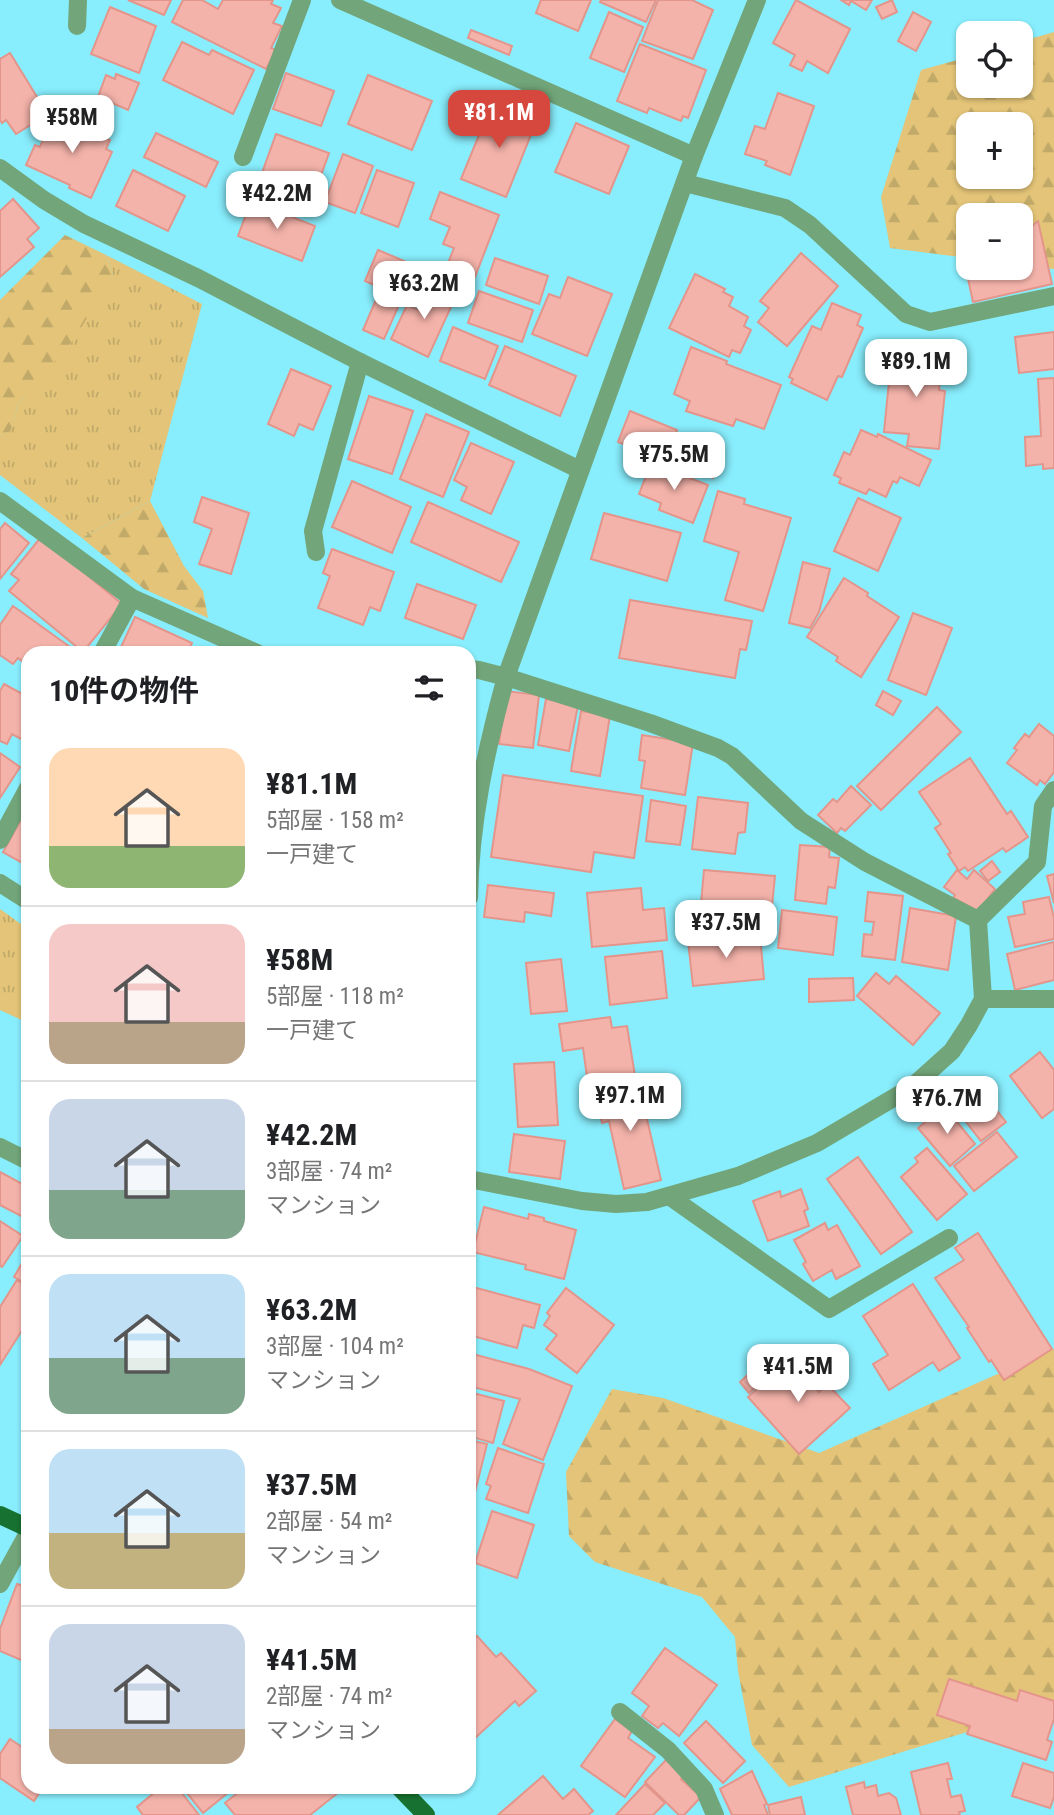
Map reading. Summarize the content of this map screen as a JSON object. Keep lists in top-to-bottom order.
{
  "page": {
    "map_buttons": ["+", "−"],
    "price": [
      "¥81.1M",
      "¥58M",
      "¥42.2M",
      "¥63.2M",
      "¥89.1M",
      "¥75.5M",
      "¥37.5M",
      "¥97.1M",
      "¥76.7M",
      "¥41.5M"
    ],
    "heading": "10件の物件",
    "list": [
      {
        "name": "¥81.1M",
        "note": "5部屋 · 158 m² · 一戸建て"
      },
      {
        "name": "¥58M",
        "note": "5部屋 · 118 m² · 一戸建て"
      },
      {
        "name": "¥42.2M",
        "note": "3部屋 · 74 m² · マンション"
      },
      {
        "name": "¥63.2M",
        "note": "3部屋 · 104 m² · マンション"
      },
      {
        "name": "¥37.5M",
        "note": "2部屋 · 54 m² · マンション"
      },
      {
        "name": "¥41.5M",
        "note": "2部屋 · 74 m² · マンション"
      }
    ]
  }
}
